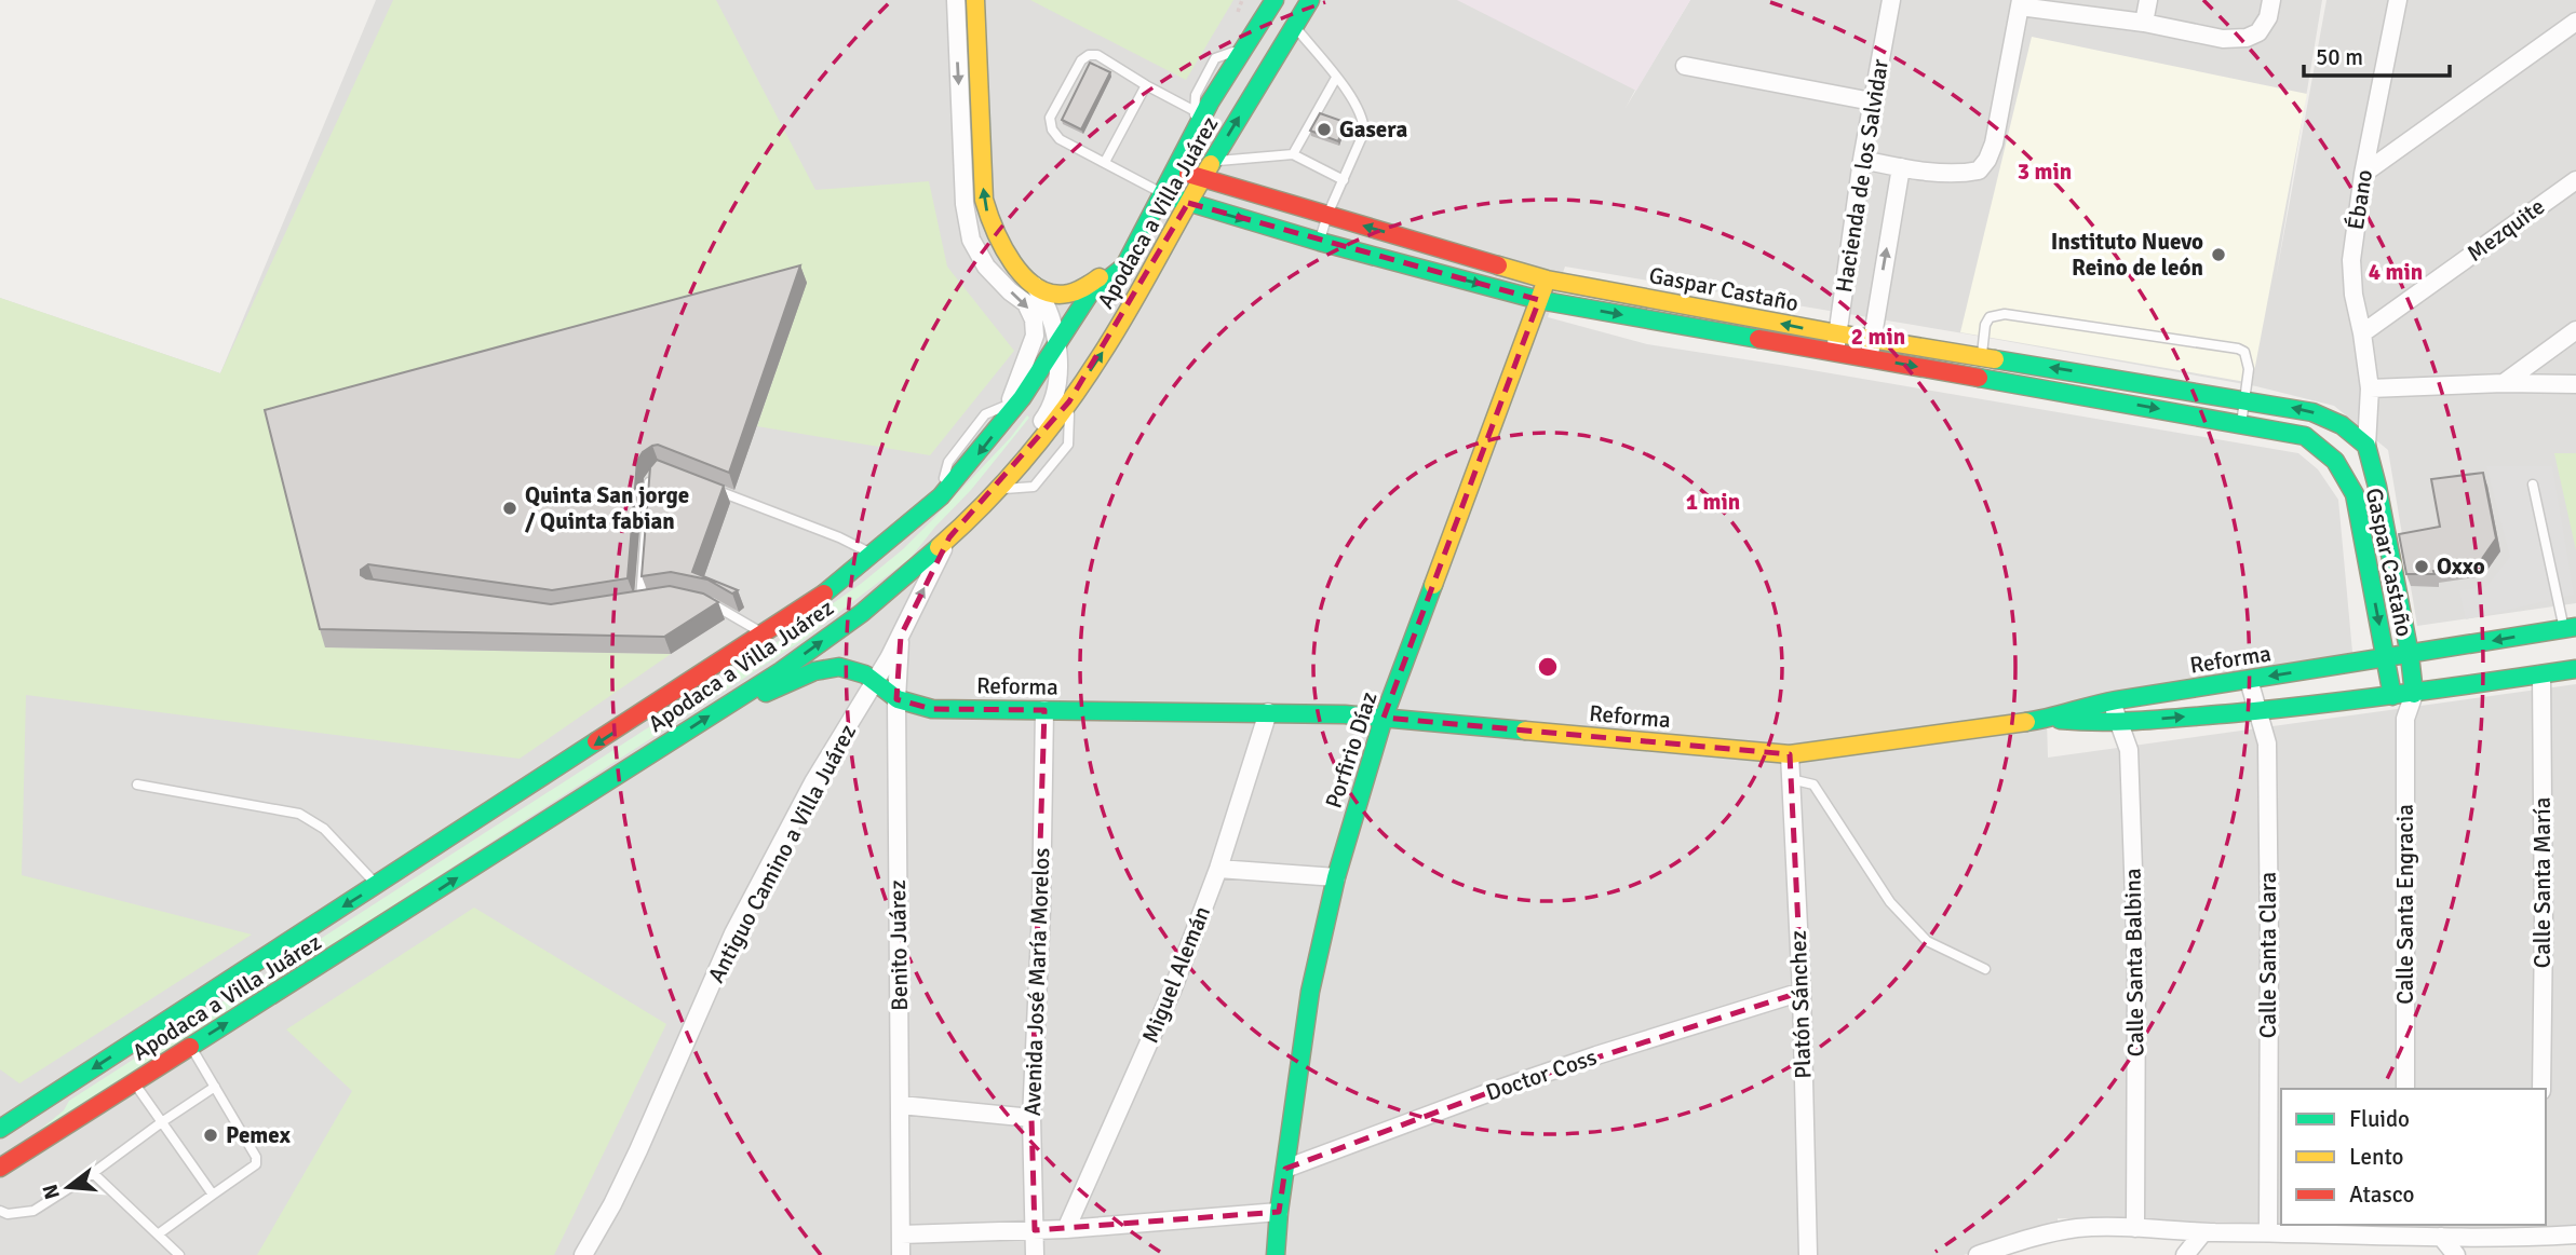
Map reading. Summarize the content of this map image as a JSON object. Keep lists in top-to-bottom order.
{
  "streets": {
    "main road": [
      "Apodaca a Villa Juárez",
      "Gaspar Castaño",
      "Reforma",
      "Porfirio Díaz"
    ],
    "street": [
      "Hacienda de los Salvidar",
      "Ébano",
      "Mezquite",
      "Antiguo Camino a Villa Juárez",
      "Calle Santa María",
      "Calle Santa Engracia",
      "Benito Juárez",
      "Calle Santa Clara",
      "Calle Santa Balbina",
      "Miguel Alemán",
      "Avenida José María Morelos",
      "Platón Sánchez",
      "Doctor Coss"
    ]
  },
  "crossings": [
    ["Hacienda de los Salvidar", "Gaspar Castaño"],
    ["Ébano", "Mezquite"],
    ["Ébano", "Gaspar Castaño"],
    ["Apodaca a Villa Juárez", "Gaspar Castaño"],
    ["Apodaca a Villa Juárez", "Antiguo Camino a Villa Juárez"],
    ["Gaspar Castaño", "Reforma"],
    ["Gaspar Castaño", "Porfirio Díaz"],
    ["Gaspar Castaño", "Calle Santa Engracia"],
    ["Reforma", "Porfirio Díaz"],
    ["Reforma", "Benito Juárez"],
    ["Reforma", "Calle Santa Clara"],
    ["Reforma", "Calle Santa Balbina"],
    ["Reforma", "Miguel Alemán"],
    ["Reforma", "Avenida José María Morelos"],
    ["Reforma", "Platón Sánchez"],
    ["Porfirio Díaz", "Doctor Coss"],
    ["Antiguo Camino a Villa Juárez", "Benito Juárez"],
    ["Platón Sánchez", "Doctor Coss"]
  ],
  "places": [
    "Gasera",
    "Instituto Nuevo Reino de león",
    "Quinta San jorge / Quinta fabian",
    "Oxxo",
    "Pemex"
  ],
  "legend": ["Fluido", "Lento", "Atasco"],
  "scale_bar": "50 m",
  "north": "left",
  "rings": [
    "3 min",
    "4 min",
    "2 min",
    "1 min"
  ]
}
